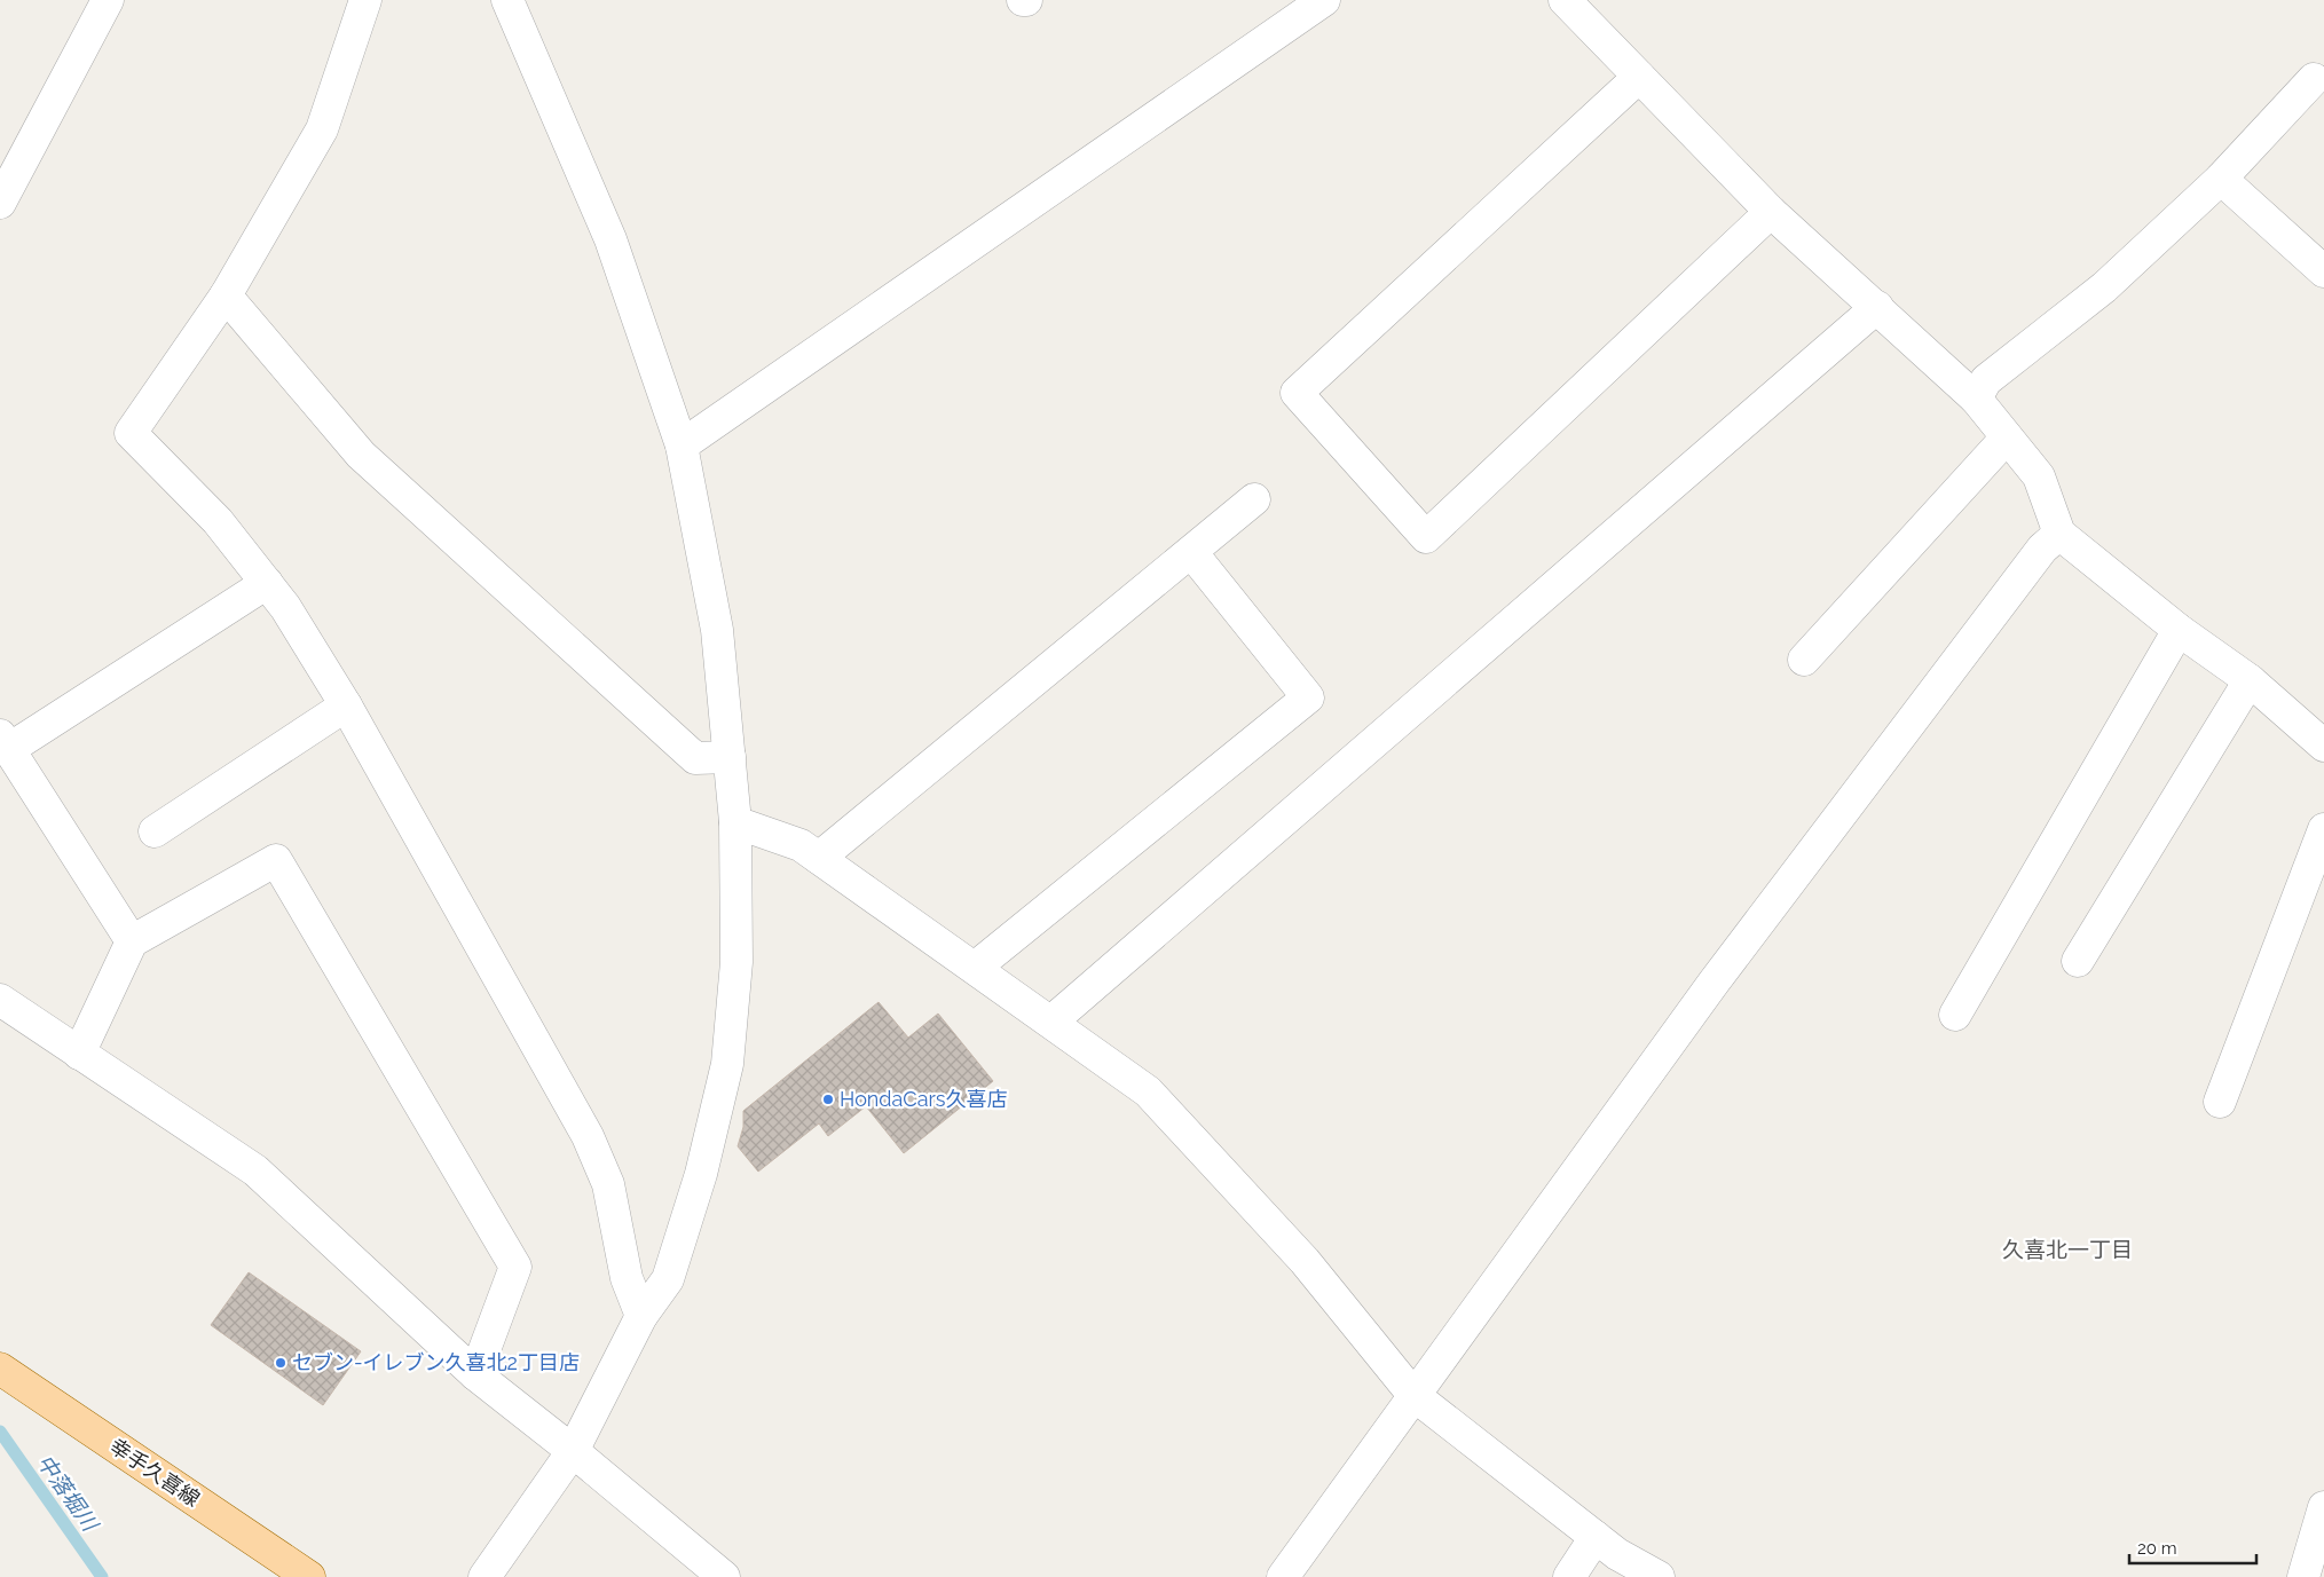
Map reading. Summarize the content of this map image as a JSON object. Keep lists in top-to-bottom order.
{
  "streets": {
    "main road": ["幸手久喜線"]
  },
  "districts": ["久喜北一丁目"],
  "water": ["中落堀川"],
  "places": ["HondaCars久喜店", "セブン-イレブン久喜北2丁目店"],
  "scale_bar": "20 m"
}
